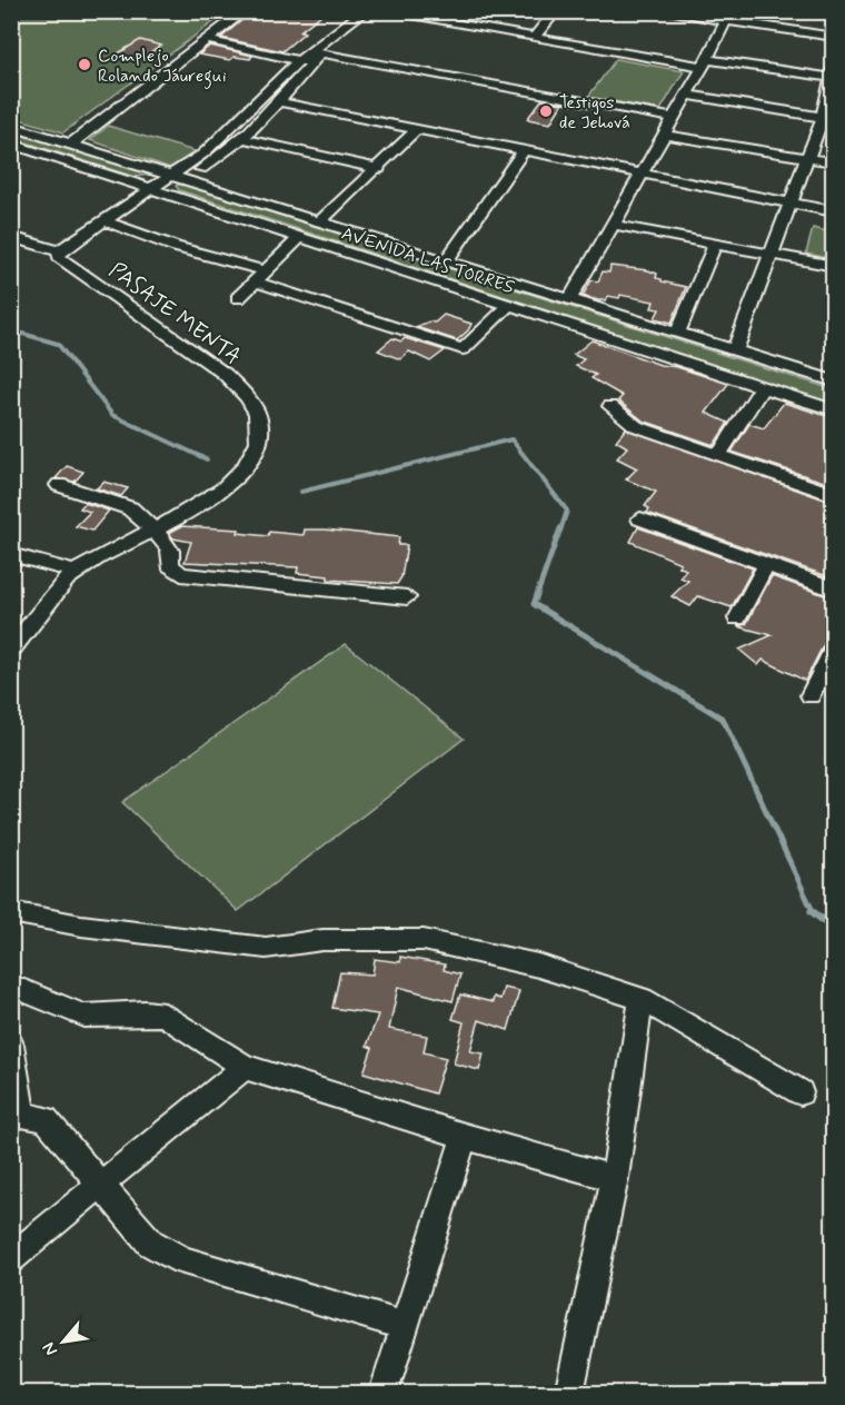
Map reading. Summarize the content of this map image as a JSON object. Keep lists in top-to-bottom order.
{
  "streets": {
    "street": ["AVENIDA LAS TORRES", "PASAJE MENTA"]
  },
  "places": ["Complejo Rolando Jáuregui", "Testigos de Jehová"],
  "north": "bottom left"
}
